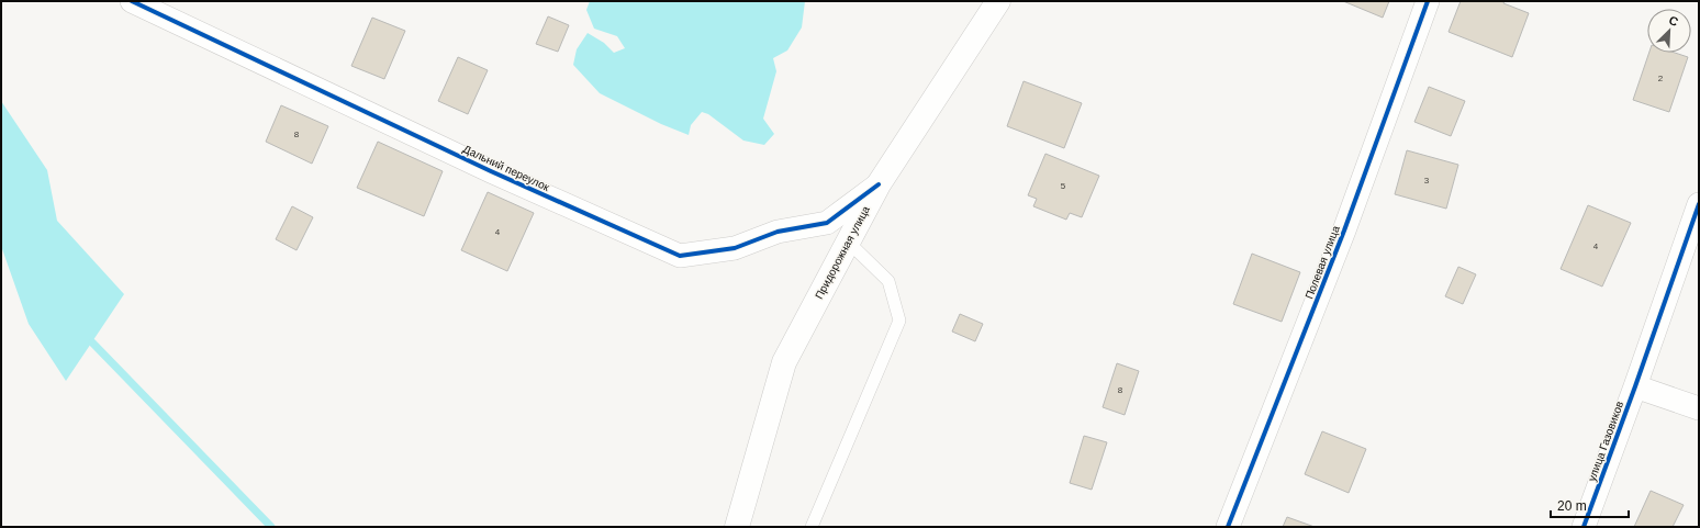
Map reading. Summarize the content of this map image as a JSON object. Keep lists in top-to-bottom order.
{
  "streets": {
    "street": [
      "Дальний переулок",
      "Придорожная улица",
      "Полевая улица",
      "улица Газовиков"
    ]
  },
  "crossings": [
    ["Дальний переулок", "Придорожная улица"]
  ],
  "house_numbers": [
    "2",
    "8",
    "3",
    "5",
    "4",
    "4",
    "8"
  ],
  "scale_bar": "20 m",
  "north": "top right"
}
